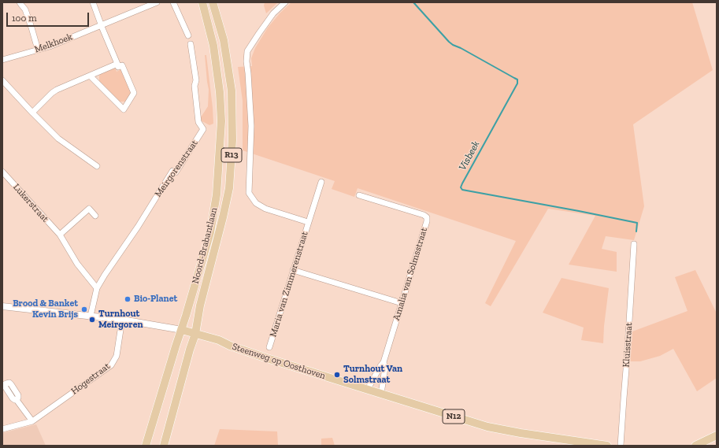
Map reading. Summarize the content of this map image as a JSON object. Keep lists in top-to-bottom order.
{
  "streets": {
    "main road": [
      "R13",
      "Noord-Brabantlaan",
      "Steenweg op Oosthoven",
      "N12"
    ],
    "street": [
      "Melkhoek",
      "Meirgorenstraat",
      "Lukerstraat",
      "Amalia van Solmsstraat",
      "Maria van Zimmerenstraat",
      "Kluisstraat",
      "Hogestraat"
    ]
  },
  "crossings": [
    ["Meirgorenstraat", "Lukerstraat"],
    ["Meirgorenstraat", "Steenweg op Oosthoven"],
    ["Noord-Brabantlaan", "Steenweg op Oosthoven"],
    ["Amalia van Solmsstraat", "Steenweg op Oosthoven"],
    ["Steenweg op Oosthoven", "Hogestraat"]
  ],
  "water": ["Visbeek"],
  "places": [
    "Bio-Planet",
    "Brood & Banket Kevin Brijs",
    "Turnhout Meirgoren",
    "Turnhout Van Solmstraat"
  ],
  "scale_bar": "100 m"
}
